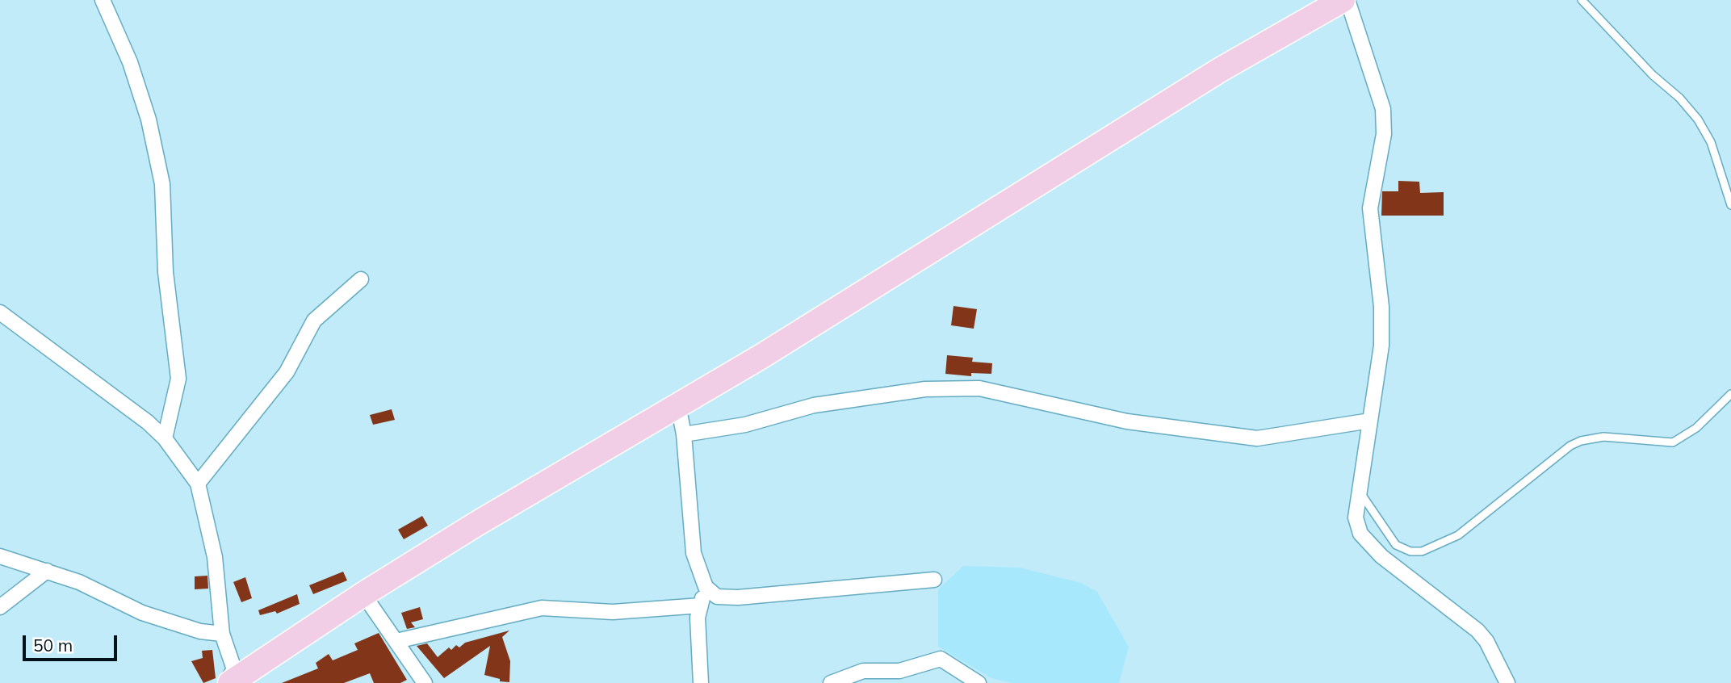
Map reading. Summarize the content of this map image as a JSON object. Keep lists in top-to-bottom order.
{
  "scale_bar": "50 m"
}
